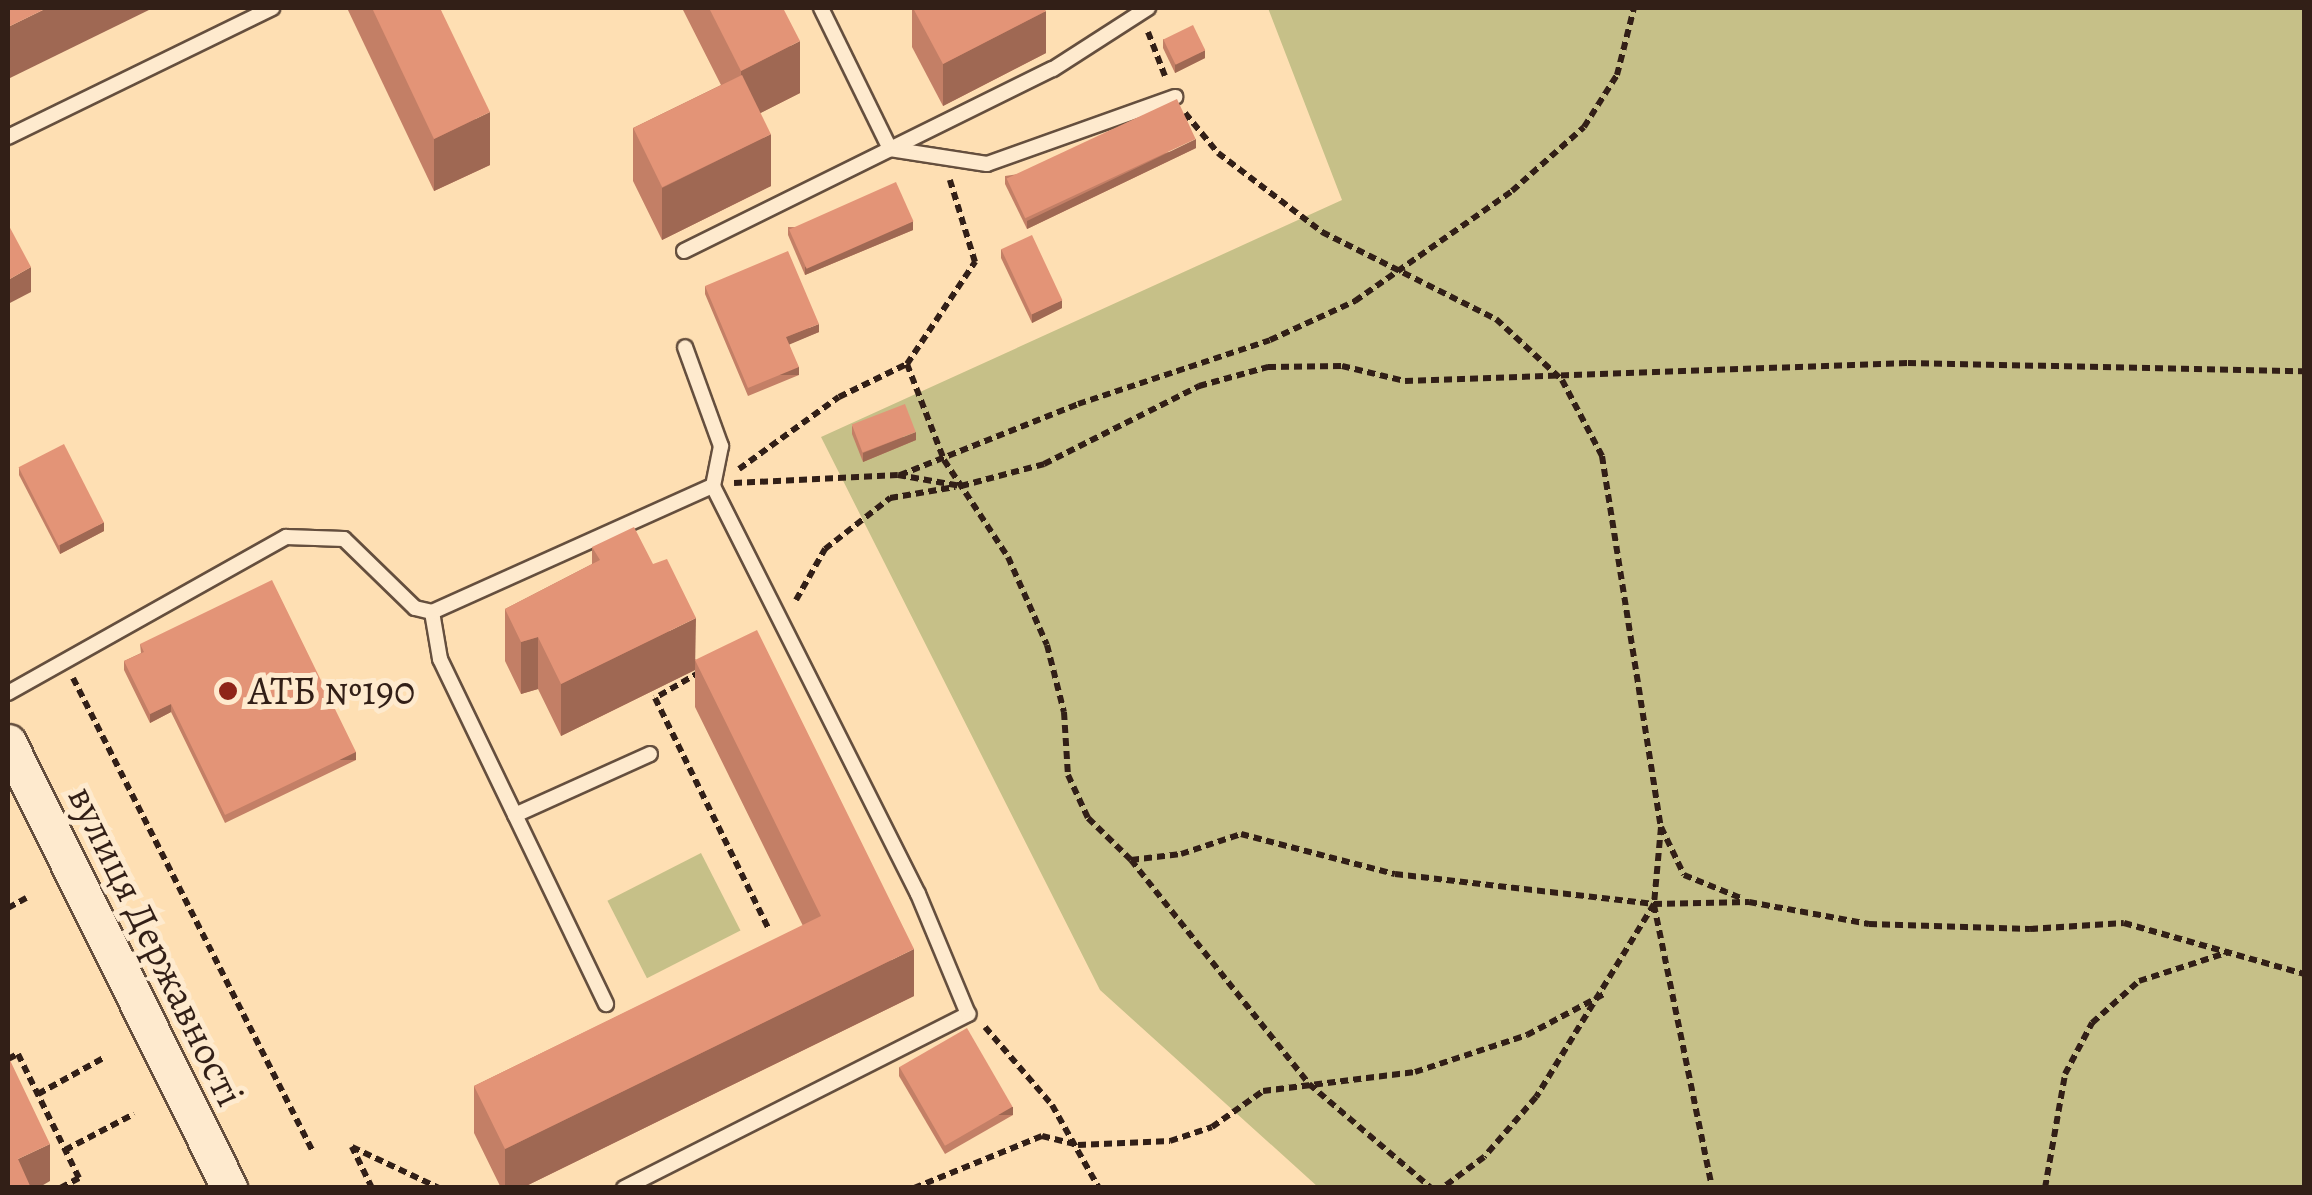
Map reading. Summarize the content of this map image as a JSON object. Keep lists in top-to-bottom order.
{
  "streets": {
    "street": ["вулиця Державності"]
  },
  "places": ["АТБ №190"]
}
